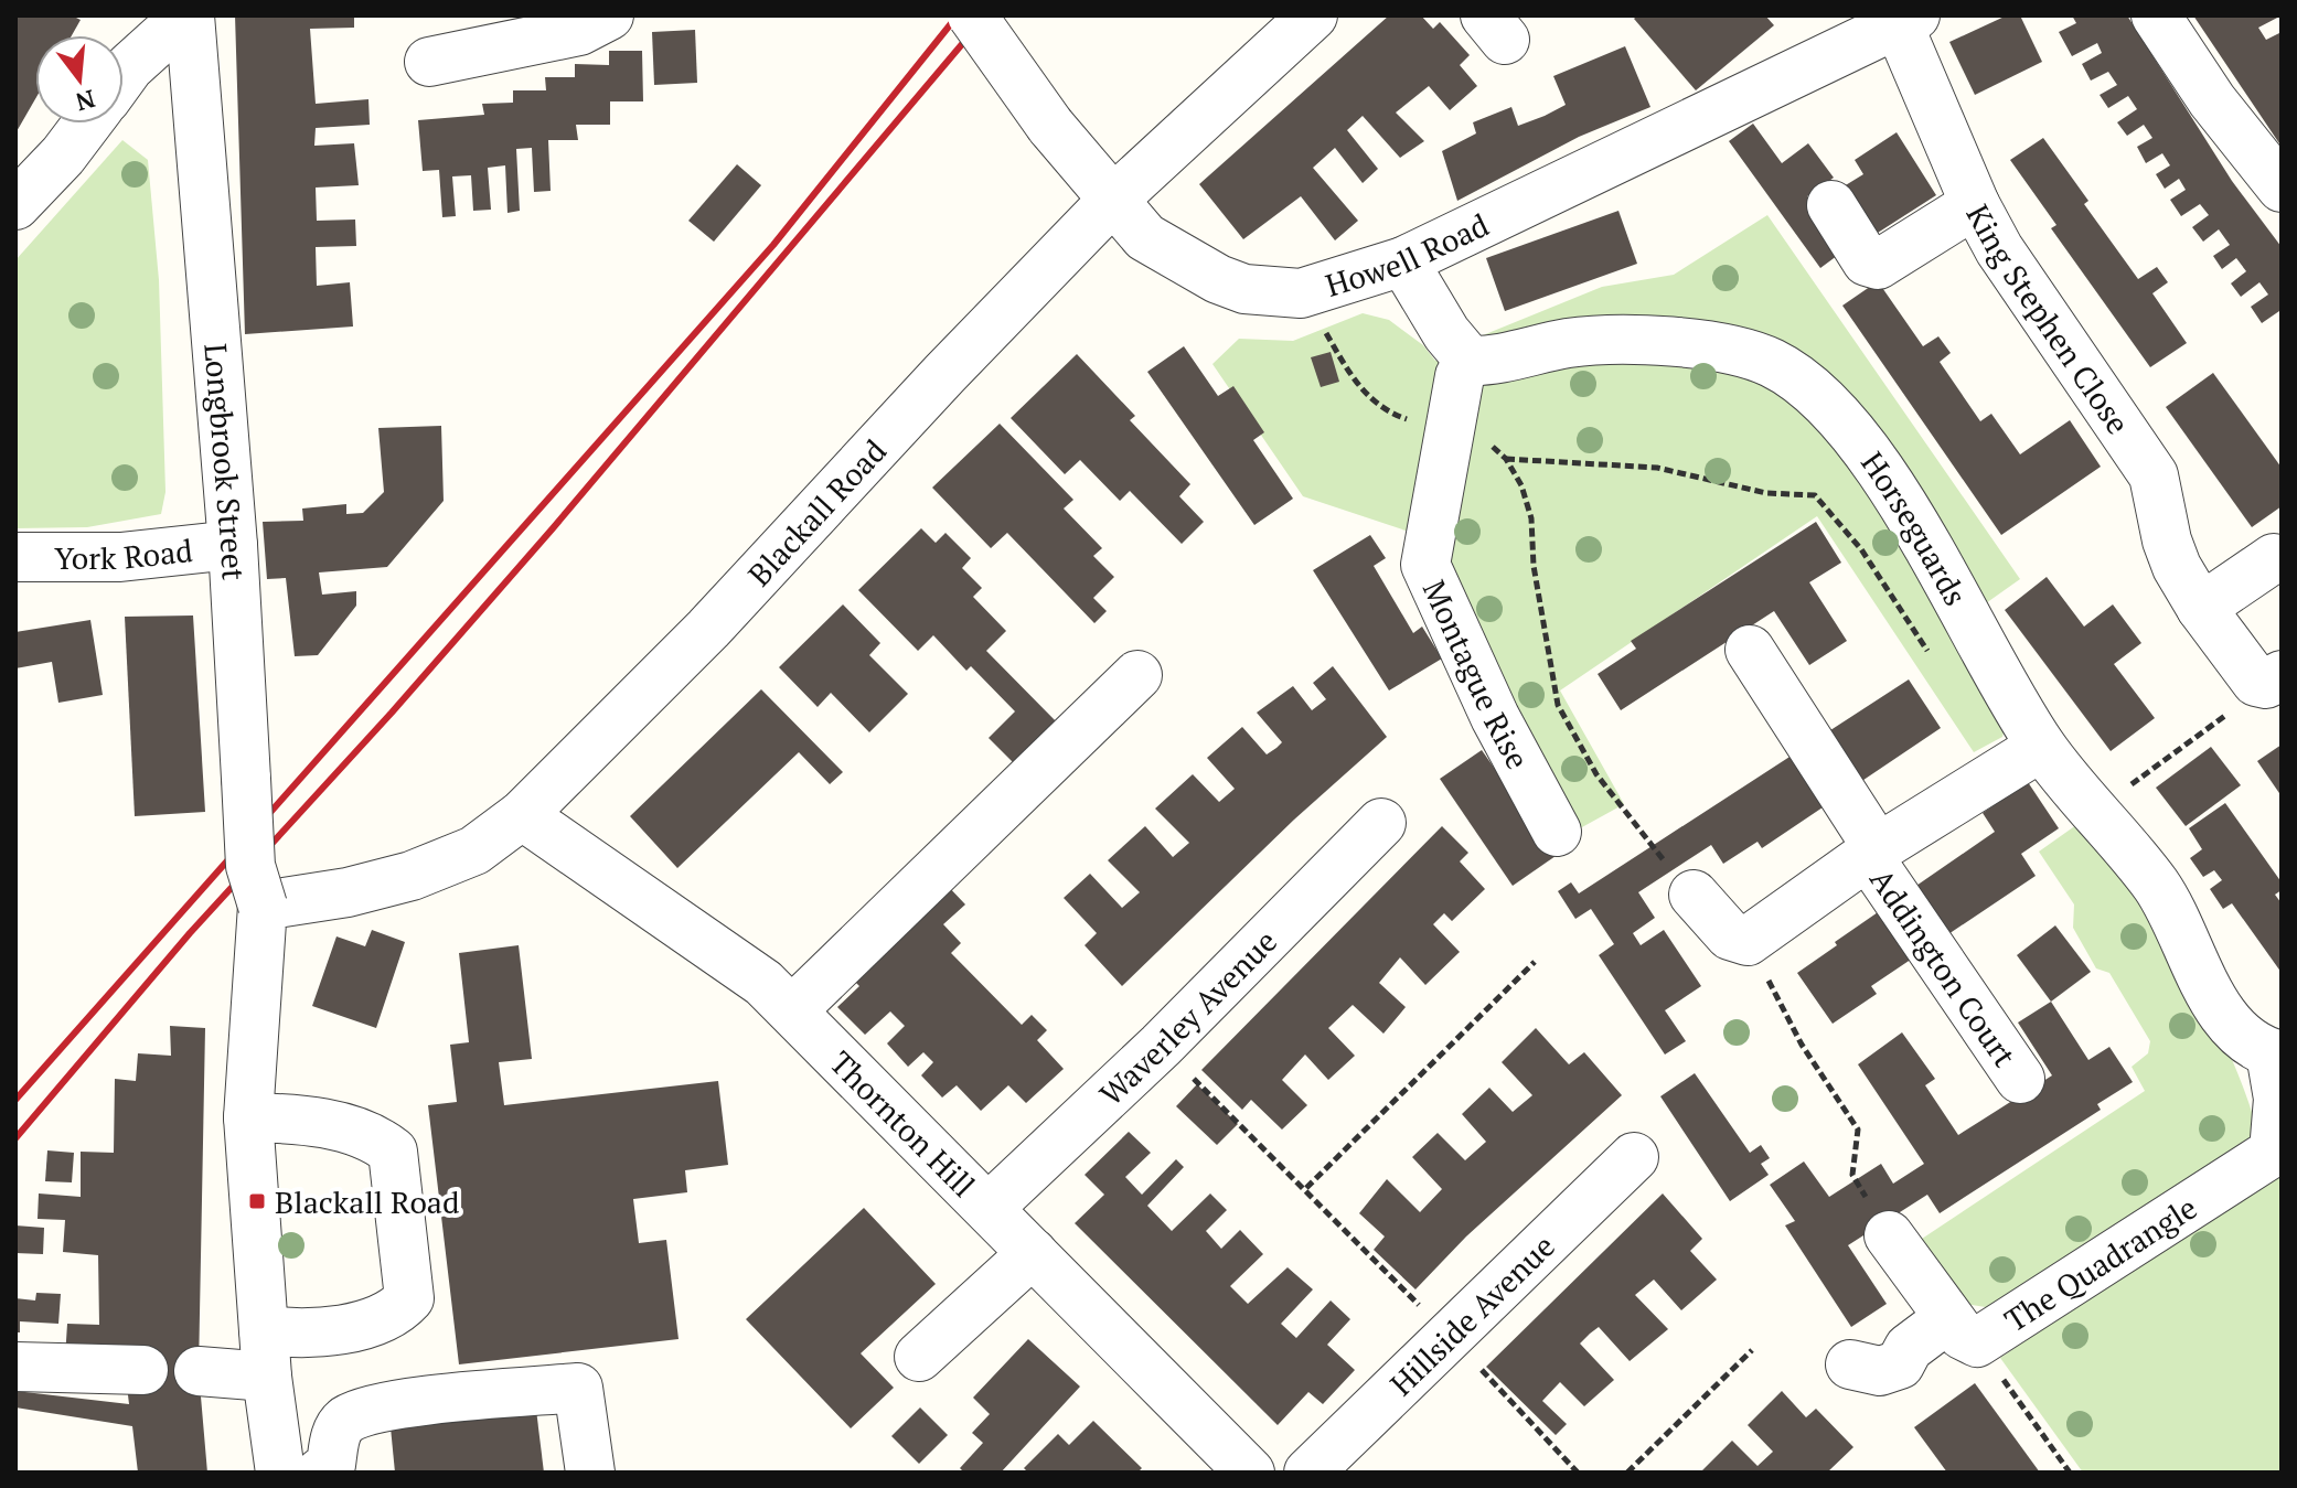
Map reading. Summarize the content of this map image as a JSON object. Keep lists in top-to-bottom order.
{
  "streets": {
    "street": [
      "Howell Road",
      "King Stephen Close",
      "Longbrook Street",
      "Blackall Road",
      "Horseguards",
      "York Road",
      "Montague Rise",
      "Addington Court",
      "Waverley Avenue",
      "Thornton Hill",
      "The Quadrangle",
      "Hillside Avenue"
    ]
  },
  "crossings": [
    ["Howell Road", "King Stephen Close"],
    ["Howell Road", "Blackall Road"],
    ["Longbrook Street", "Blackall Road"],
    ["Longbrook Street", "York Road"],
    ["Blackall Road", "Thornton Hill"],
    ["Horseguards", "Montague Rise"],
    ["Horseguards", "Addington Court"],
    ["Horseguards", "The Quadrangle"],
    ["Waverley Avenue", "Thornton Hill"]
  ],
  "places": {
    "transit": ["Blackall Road"]
  },
  "north": "bottom"
}
